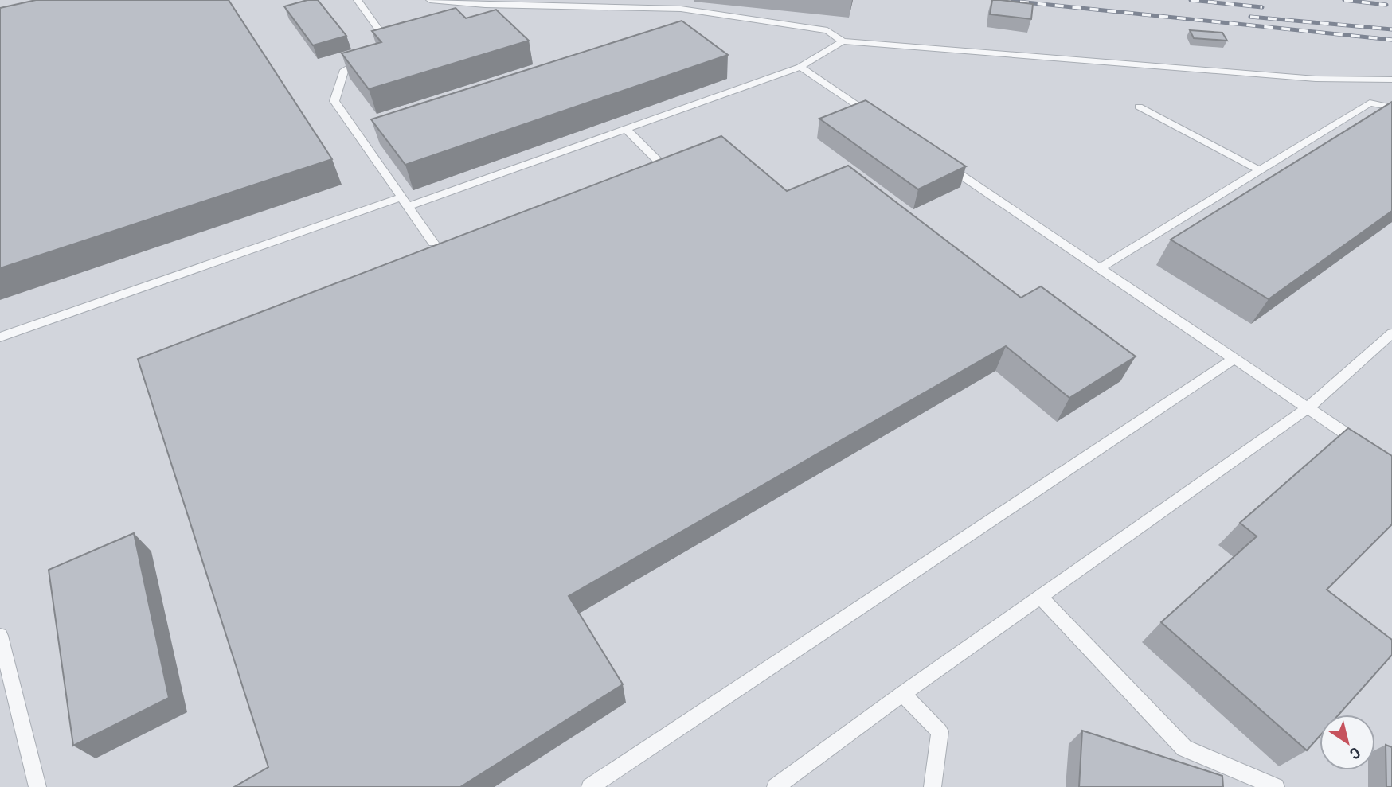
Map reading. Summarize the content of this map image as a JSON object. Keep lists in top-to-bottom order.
{
  "north": "bottom right"
}
